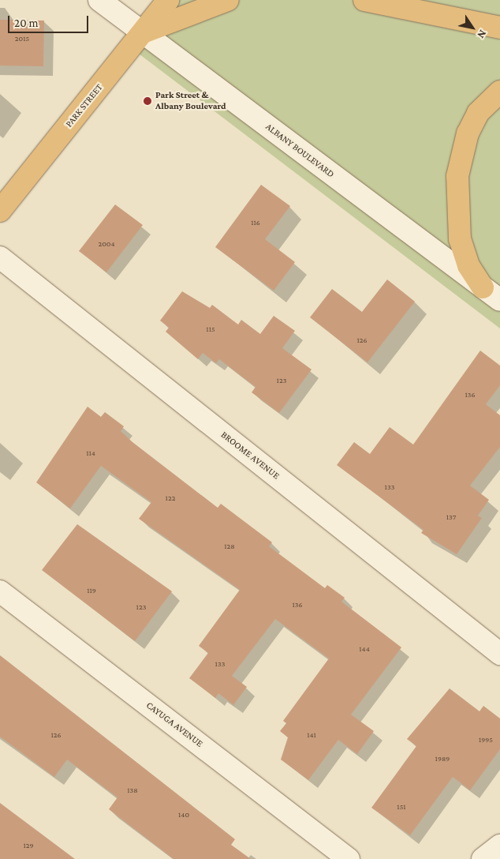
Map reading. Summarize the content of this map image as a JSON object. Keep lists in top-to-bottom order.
{
  "streets": {
    "highway": ["PARK STREET"],
    "street": ["ALBANY BOULEVARD", "BROOME AVENUE", "CAYUGA AVENUE"]
  },
  "crossings": [
    ["PARK STREET", "ALBANY BOULEVARD"]
  ],
  "places": ["Park Street & Albany Boulevard"],
  "house_numbers": [
    "2015",
    "116",
    "2004",
    "115",
    "126",
    "123",
    "136",
    "114",
    "133",
    "122",
    "137",
    "128",
    "119",
    "136",
    "123",
    "144",
    "133",
    "126",
    "141",
    "1995",
    "1989",
    "138",
    "151",
    "140",
    "129"
  ],
  "scale_bar": "20 m",
  "north": "bottom right"
}
